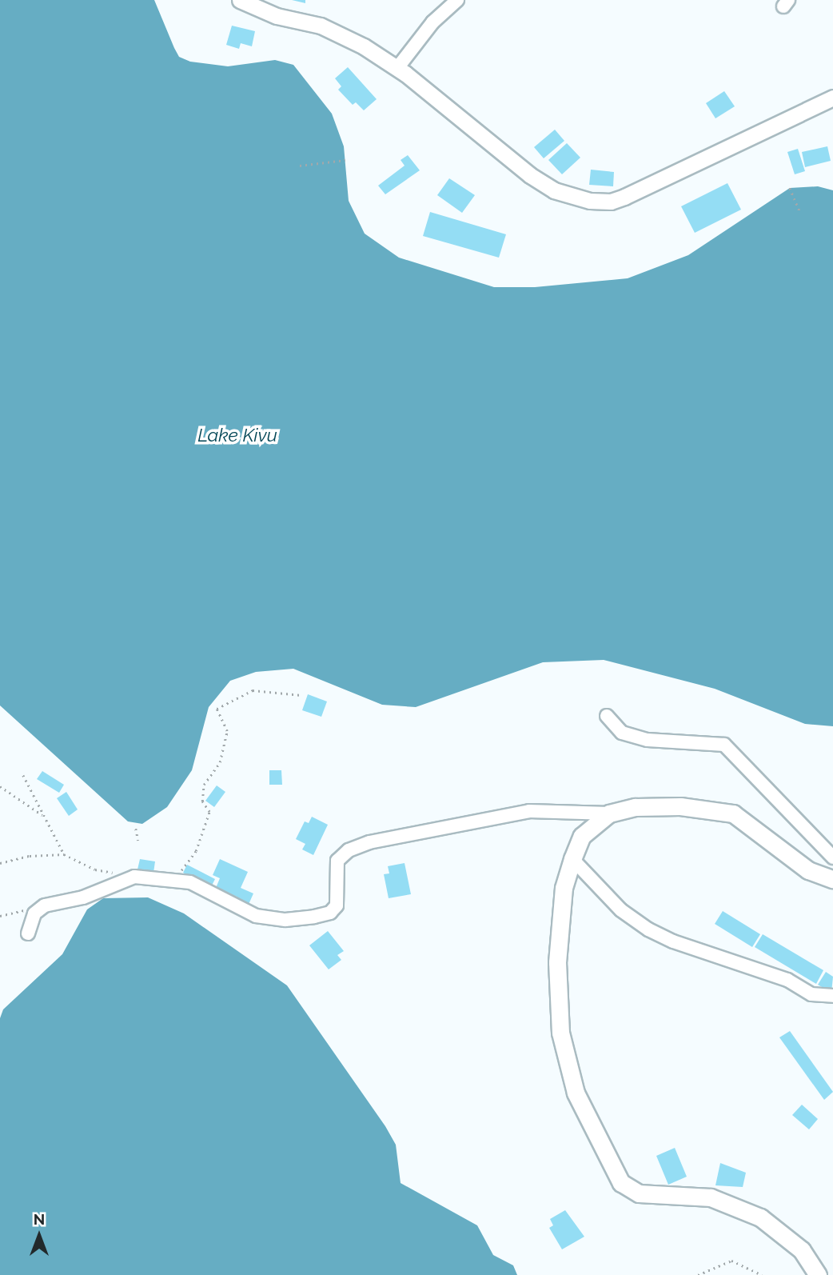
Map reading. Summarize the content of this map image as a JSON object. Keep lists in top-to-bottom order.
{
  "water": ["Lake Kivu"],
  "north": "top"
}
